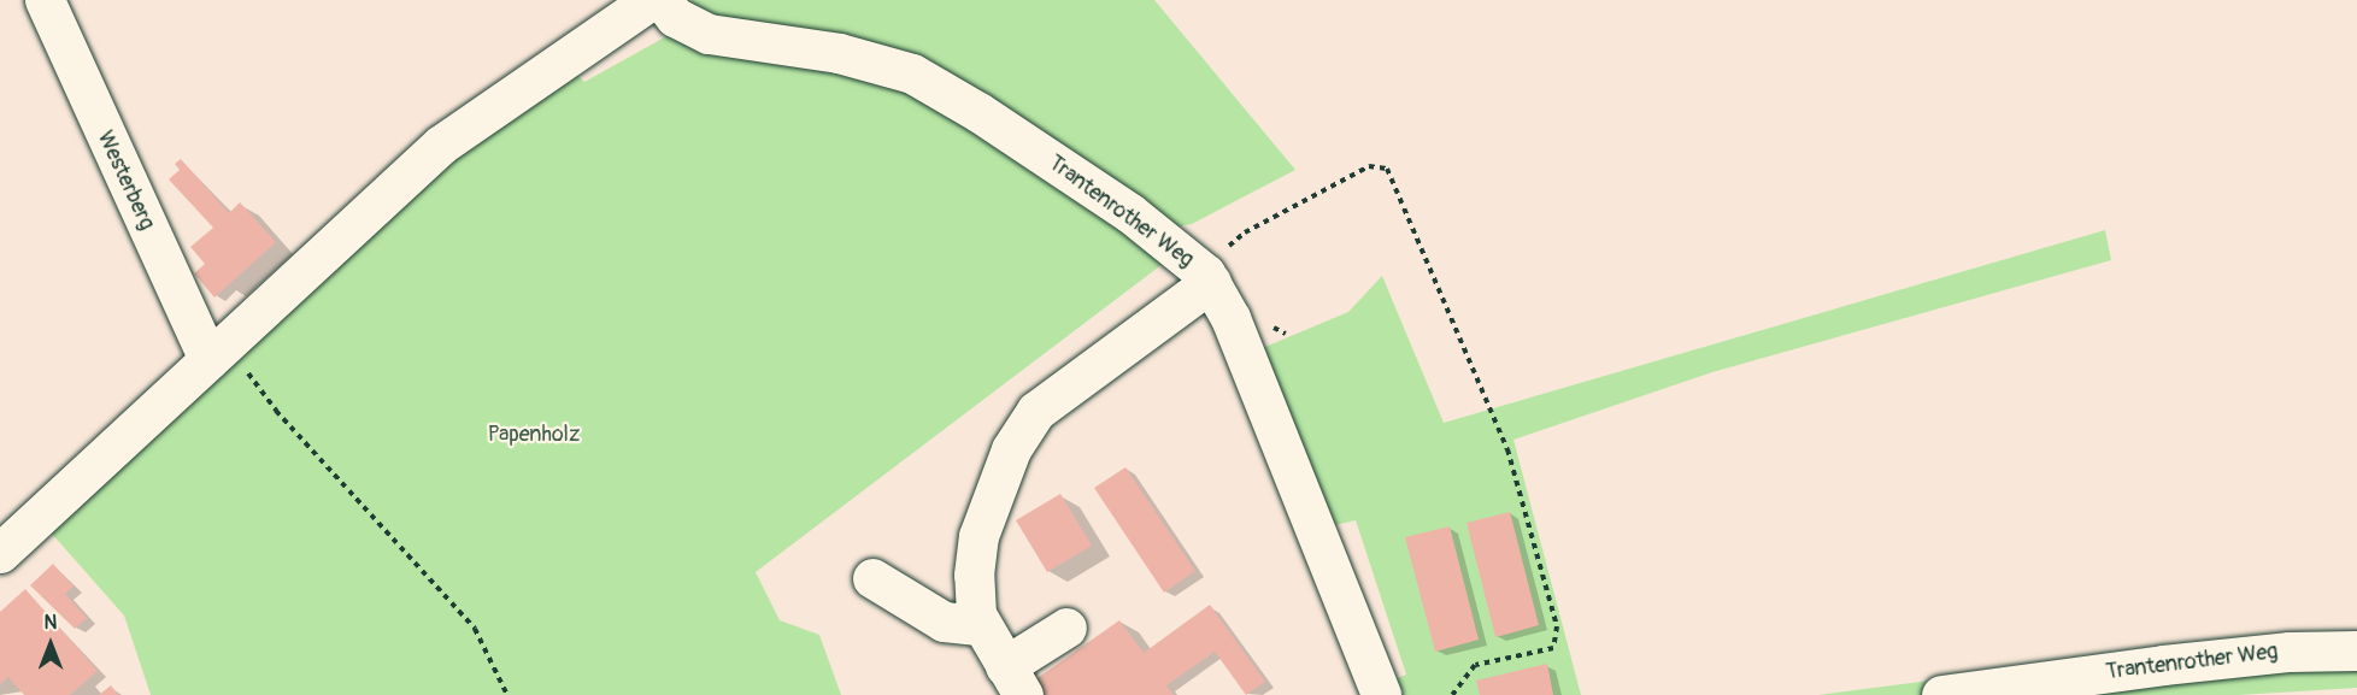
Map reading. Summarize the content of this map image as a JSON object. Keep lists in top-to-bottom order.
{
  "streets": {
    "street": ["Westerberg", "Trantenrother Weg"]
  },
  "parks": ["Papenholz"],
  "north": "top"
}
